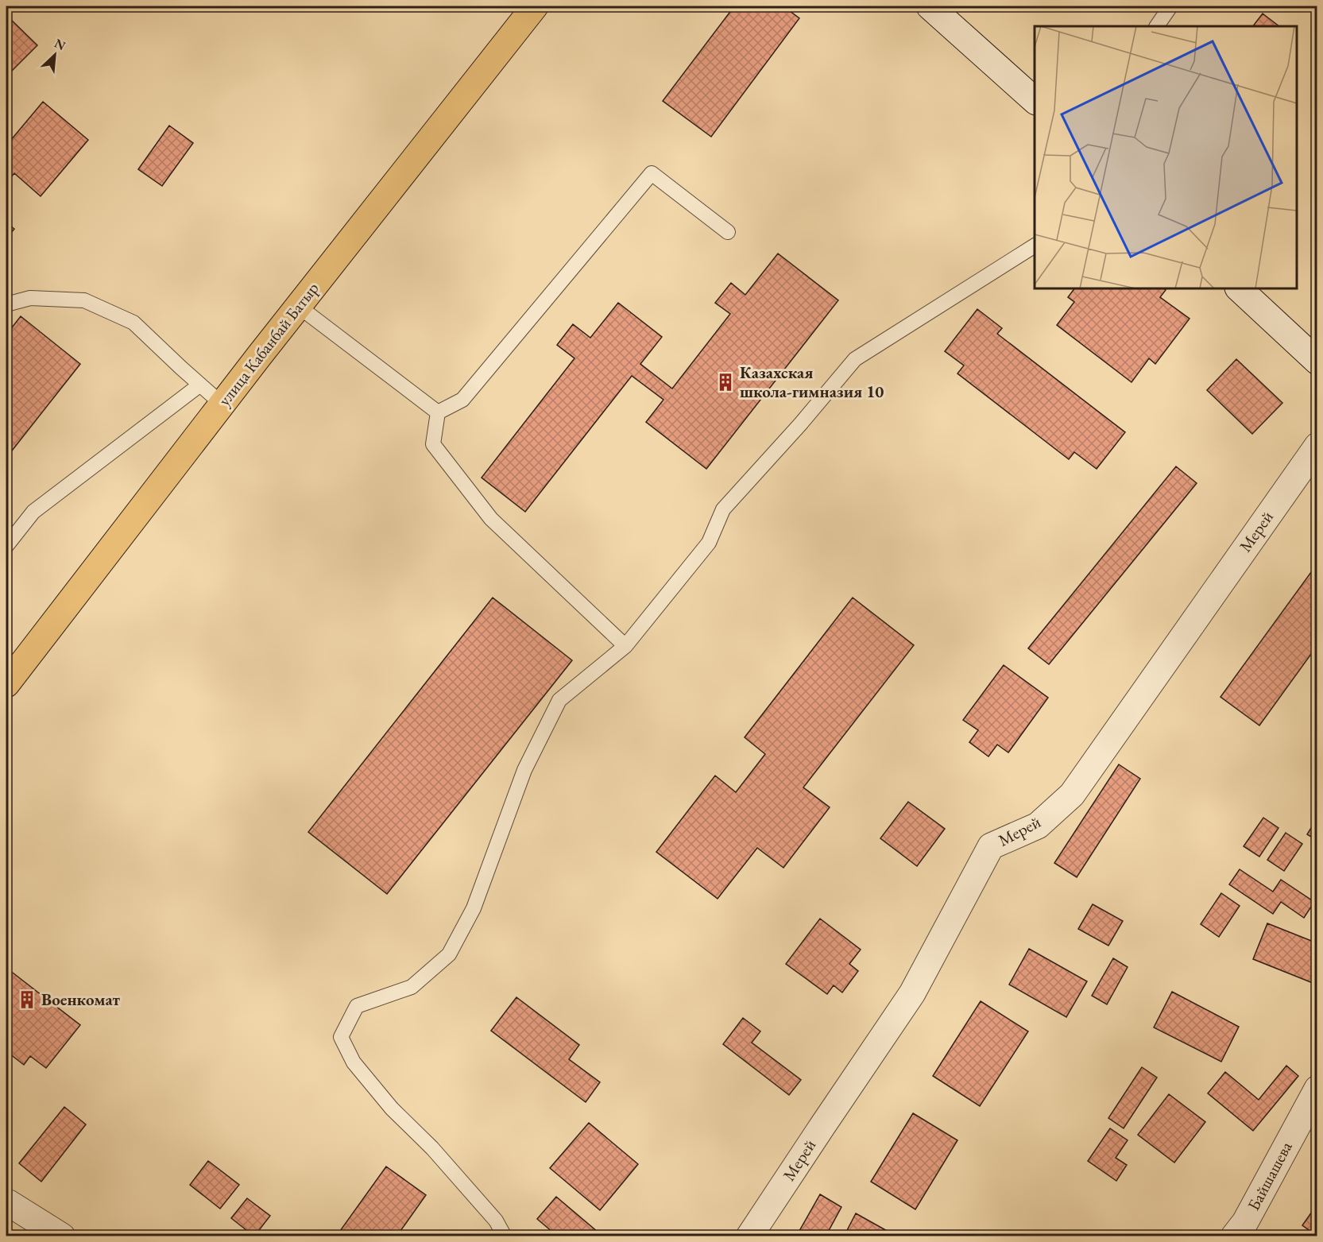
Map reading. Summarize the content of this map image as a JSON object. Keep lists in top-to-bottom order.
{
  "streets": {
    "main road": ["улица Кабанбай Батыр"],
    "street": ["Мерей", "Байшашева"]
  },
  "places": {
    "building": ["Казахская школа-гимназия 10", "Военкомат"]
  },
  "north": "top right"
}
